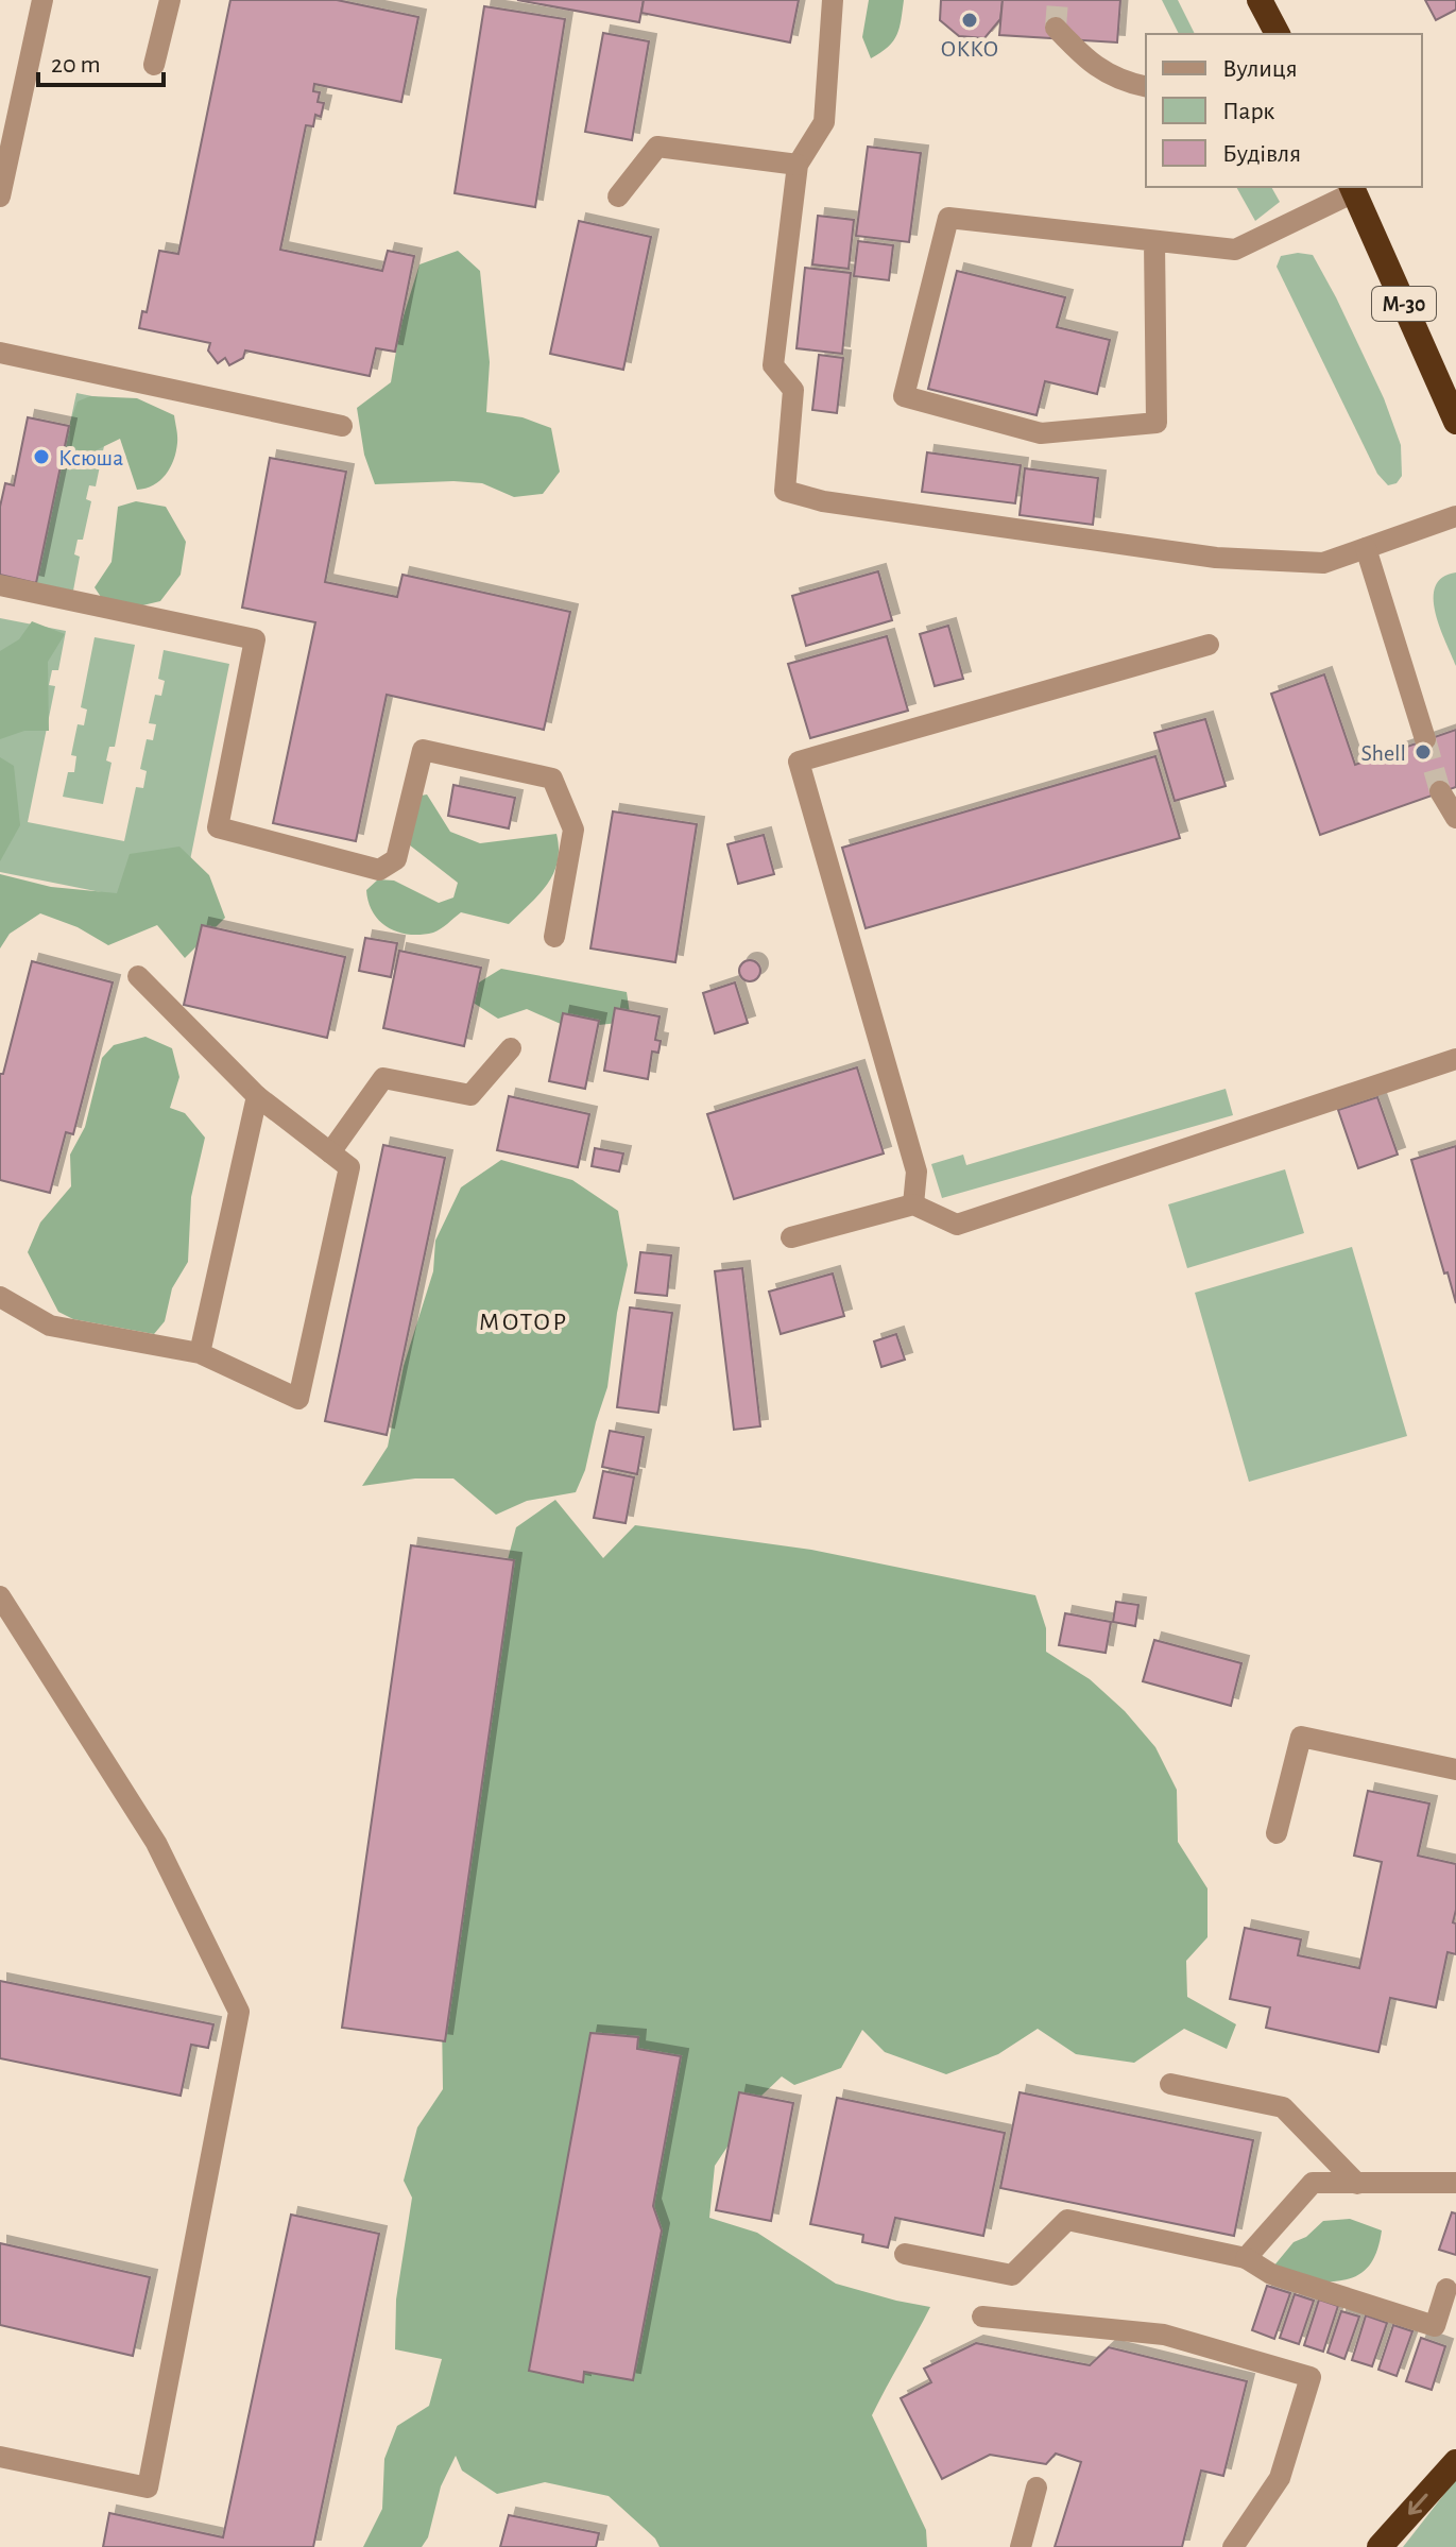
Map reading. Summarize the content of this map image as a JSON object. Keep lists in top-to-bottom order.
{
  "streets": {
    "highway": ["М-30"]
  },
  "districts": ["МОТОР"],
  "places": ["ОККО", "Ксюша", "Shell"],
  "legend": ["Вулиця", "Парк", "Будівля"],
  "scale_bar": "20 m"
}
